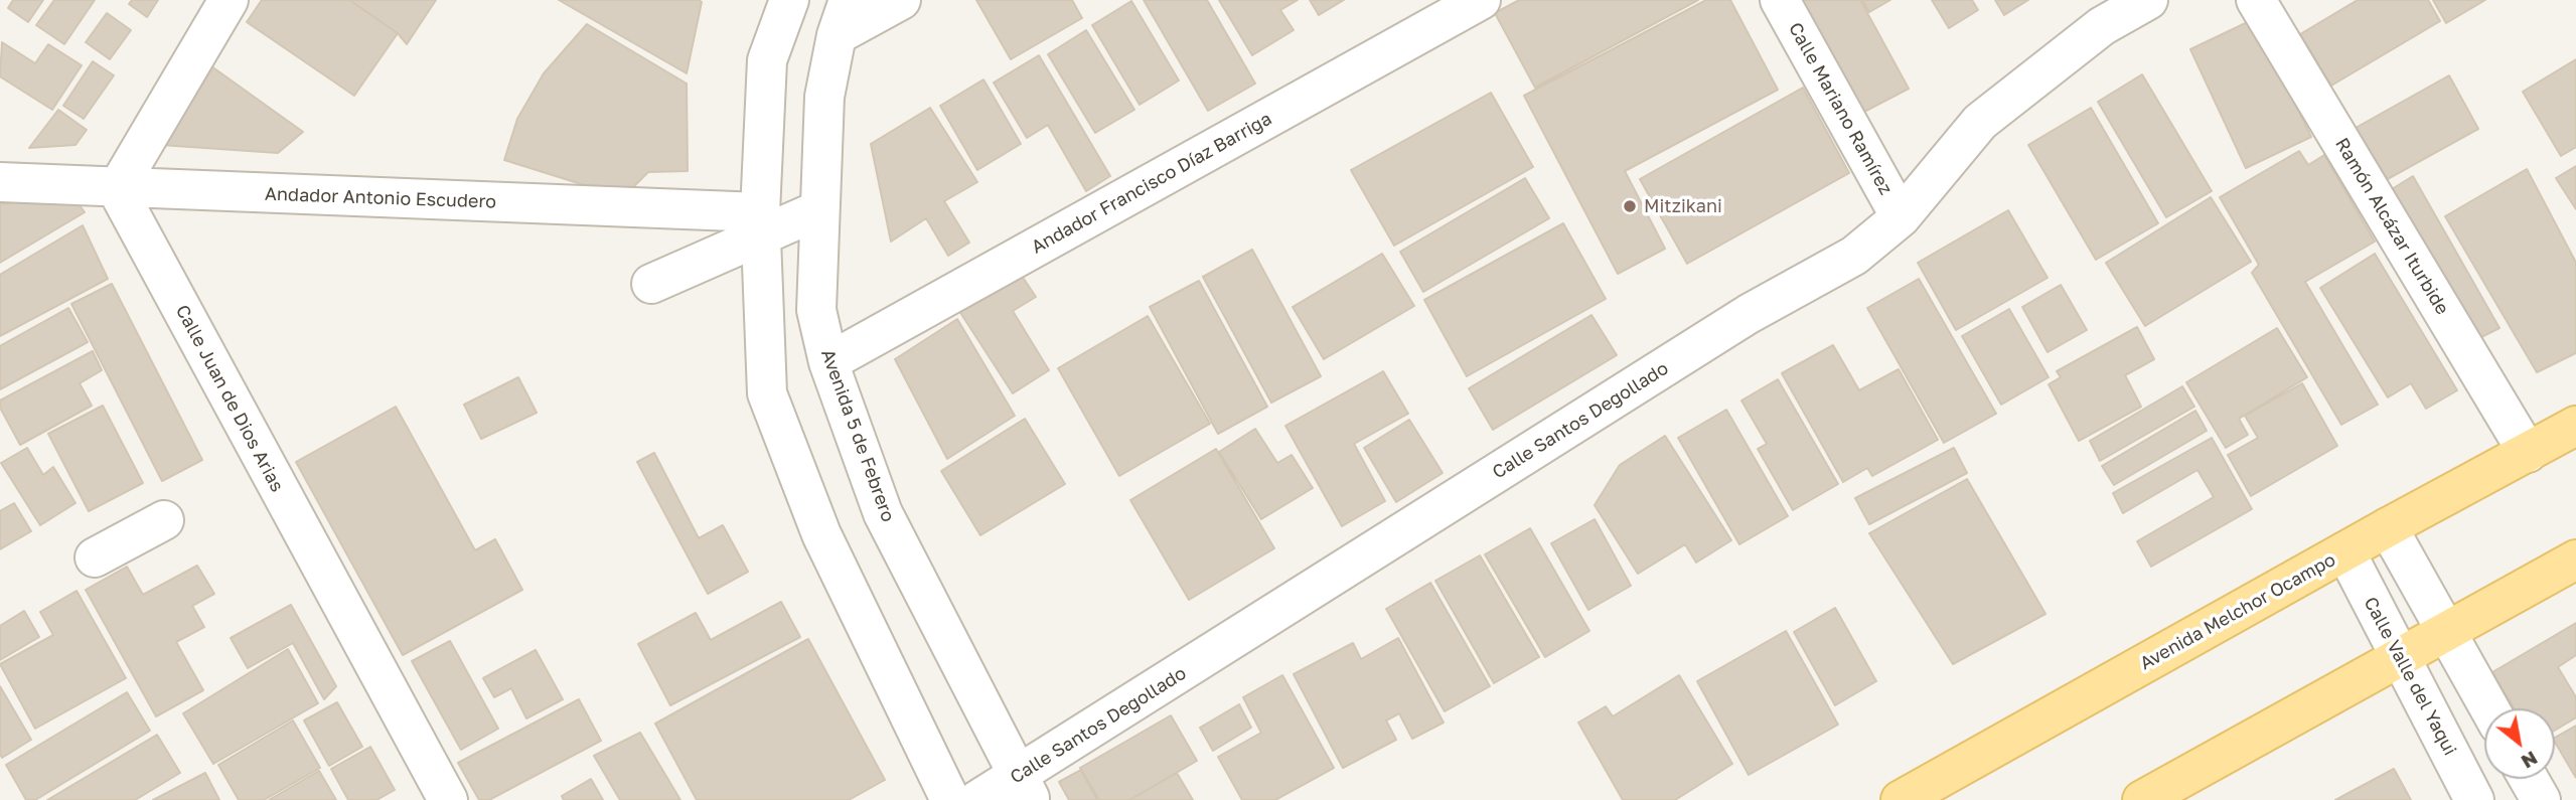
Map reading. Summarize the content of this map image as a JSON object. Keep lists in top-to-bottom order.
{
  "streets": {
    "main road": ["Avenida Melchor Ocampo"],
    "street": [
      "Calle Mariano Ramírez",
      "Andador Francisco Díaz Barriga",
      "Andador Antonio Escudero",
      "Ramón Alcázar Iturbide",
      "Calle Juan de Dios Arias",
      "Calle Santos Degollado",
      "Avenida 5 de Febrero",
      "Calle Valle del Yaqui"
    ]
  },
  "crossings": [
    ["Calle Mariano Ramírez", "Calle Santos Degollado"],
    ["Andador Francisco Díaz Barriga", "Avenida 5 de Febrero"],
    ["Andador Antonio Escudero", "Calle Juan de Dios Arias"],
    ["Ramón Alcázar Iturbide", "Avenida Melchor Ocampo"],
    ["Calle Santos Degollado", "Avenida 5 de Febrero"],
    ["Avenida Melchor Ocampo", "Calle Valle del Yaqui"]
  ],
  "places": ["Mitzikani"],
  "north": "bottom right"
}
